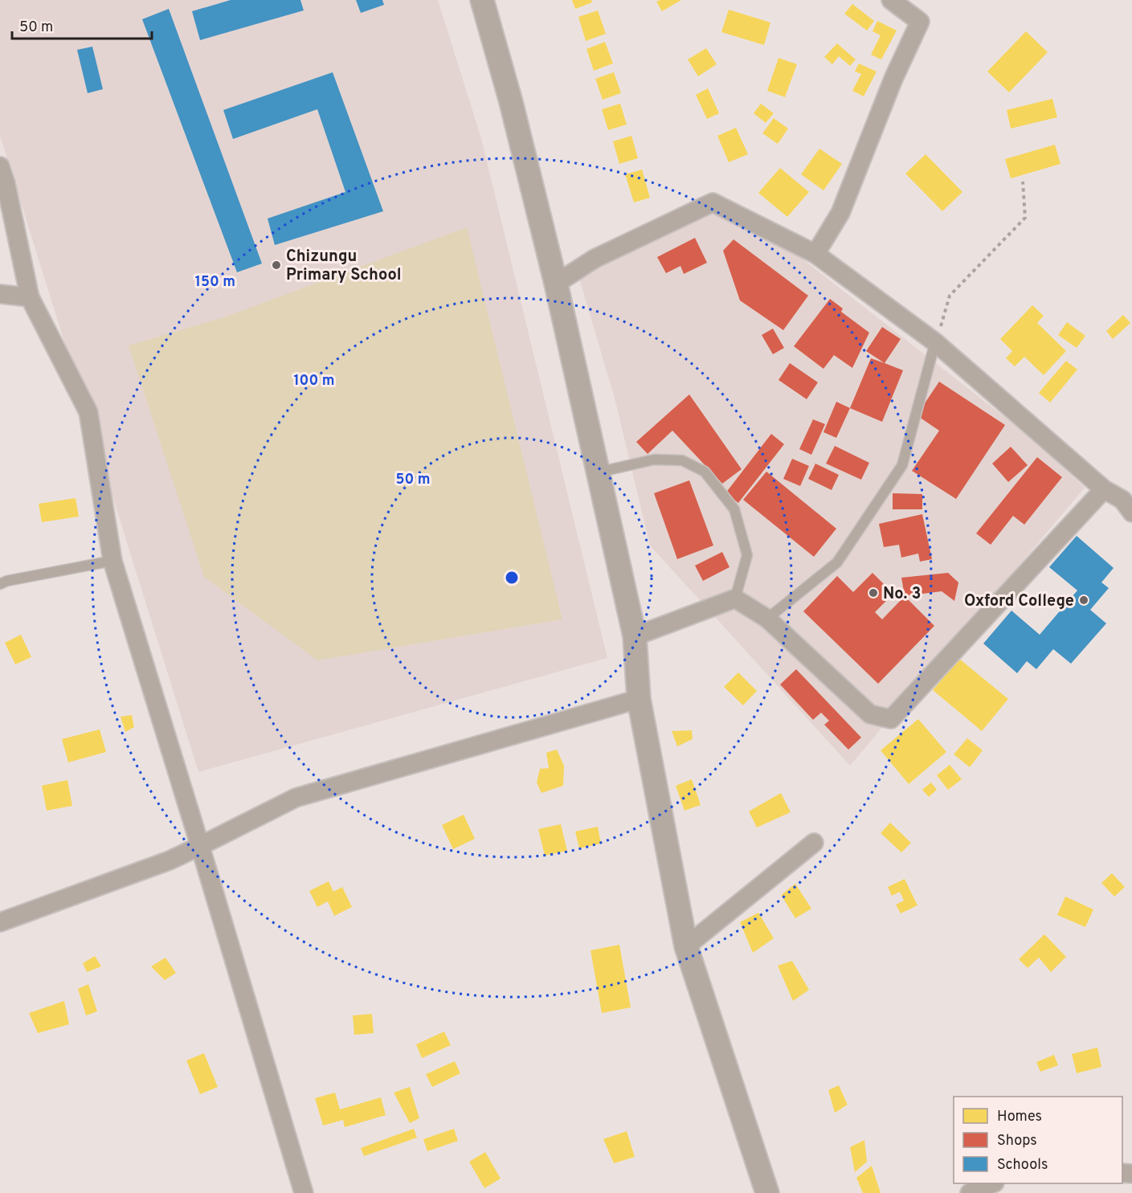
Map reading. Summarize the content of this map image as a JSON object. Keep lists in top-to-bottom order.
{
  "places": ["Chizungu Primary School", "No. 3", "Oxford College"],
  "legend": ["Homes", "Shops", "Schools"],
  "scale_bar": "50 m",
  "rings": ["150 m", "100 m", "50 m"]
}
